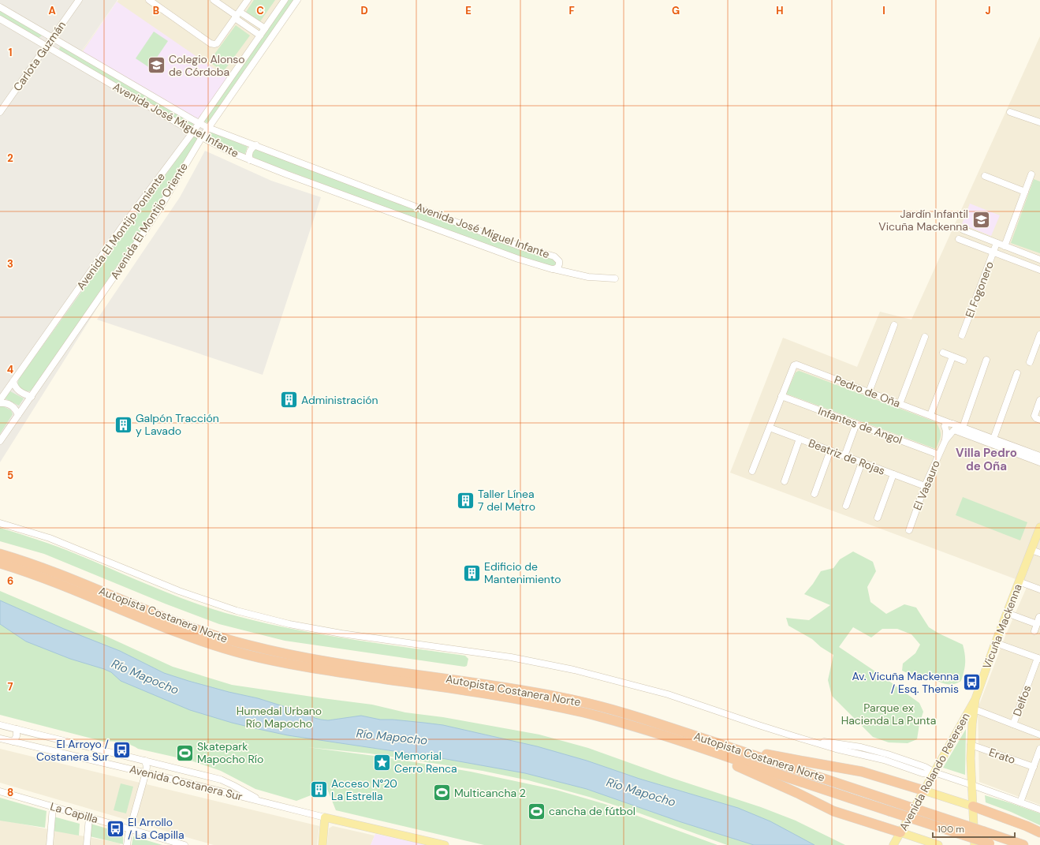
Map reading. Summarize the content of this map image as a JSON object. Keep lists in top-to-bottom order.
{
  "streets": {
    "highway": ["Autopista Costanera Norte"],
    "main road": ["Vicuña Mackenna", "Avenida Rolando Petersen", "Avenida Costanera Sur"],
    "street": [
      "Carlota Guzmán",
      "Avenida José Miguel Infante",
      "Avenida El Montijo Oriente",
      "Avenida El Montijo Poniente",
      "El Fogonero",
      "Pedro de Oña",
      "Infantes de Angol",
      "Beatriz de Rojas",
      "El Vasauro",
      "Delfos",
      "Erato",
      "La Capilla"
    ]
  },
  "crossings": [
    ["Carlota Guzmán", "Avenida José Miguel Infante"],
    ["Avenida José Miguel Infante", "Avenida El Montijo Oriente"],
    ["Avenida José Miguel Infante", "Avenida El Montijo Poniente"],
    ["Pedro de Oña", "Infantes de Angol"],
    ["Pedro de Oña", "El Vasauro"],
    ["Infantes de Angol", "El Vasauro"],
    ["Beatriz de Rojas", "El Vasauro"],
    ["Vicuña Mackenna", "Erato"],
    ["Vicuña Mackenna", "Avenida Rolando Petersen"]
  ],
  "districts": ["Villa Pedro de Oña"],
  "water": ["Río Mapocho"],
  "parks": ["Parque ex Hacienda La Punta", "Humedal Urbano Río Mapocho"],
  "places": {
    "school or university": ["Colegio Alonso de Córdoba", "Jardín Infantil Vicuña Mackenna"],
    "building": [
      "Administración",
      "Galpón Tracción y Lavado",
      "Taller Línea 7 del Metro",
      "Edificio de Mantenimiento",
      "Acceso N°20 La Estrella"
    ],
    "bus stop": ["Av. Vicuña Mackenna / Esq. Themis", "El Arroyo / Costanera Sur", "El Arrollo / La Capilla"],
    "sports": ["Skatepark Mapocho Río", "Multicancha 2", "cancha de fútbol"],
    "place": ["Memorial Cerro Renca"]
  },
  "scale_bar": "100 m",
  "grid": {
    "columns": [
      "A",
      "B",
      "C",
      "D",
      "E",
      "F",
      "G",
      "H",
      "I",
      "J"
    ],
    "rows": [
      "1",
      "2",
      "3",
      "4",
      "5",
      "6",
      "7",
      "8"
    ]
  }
}
